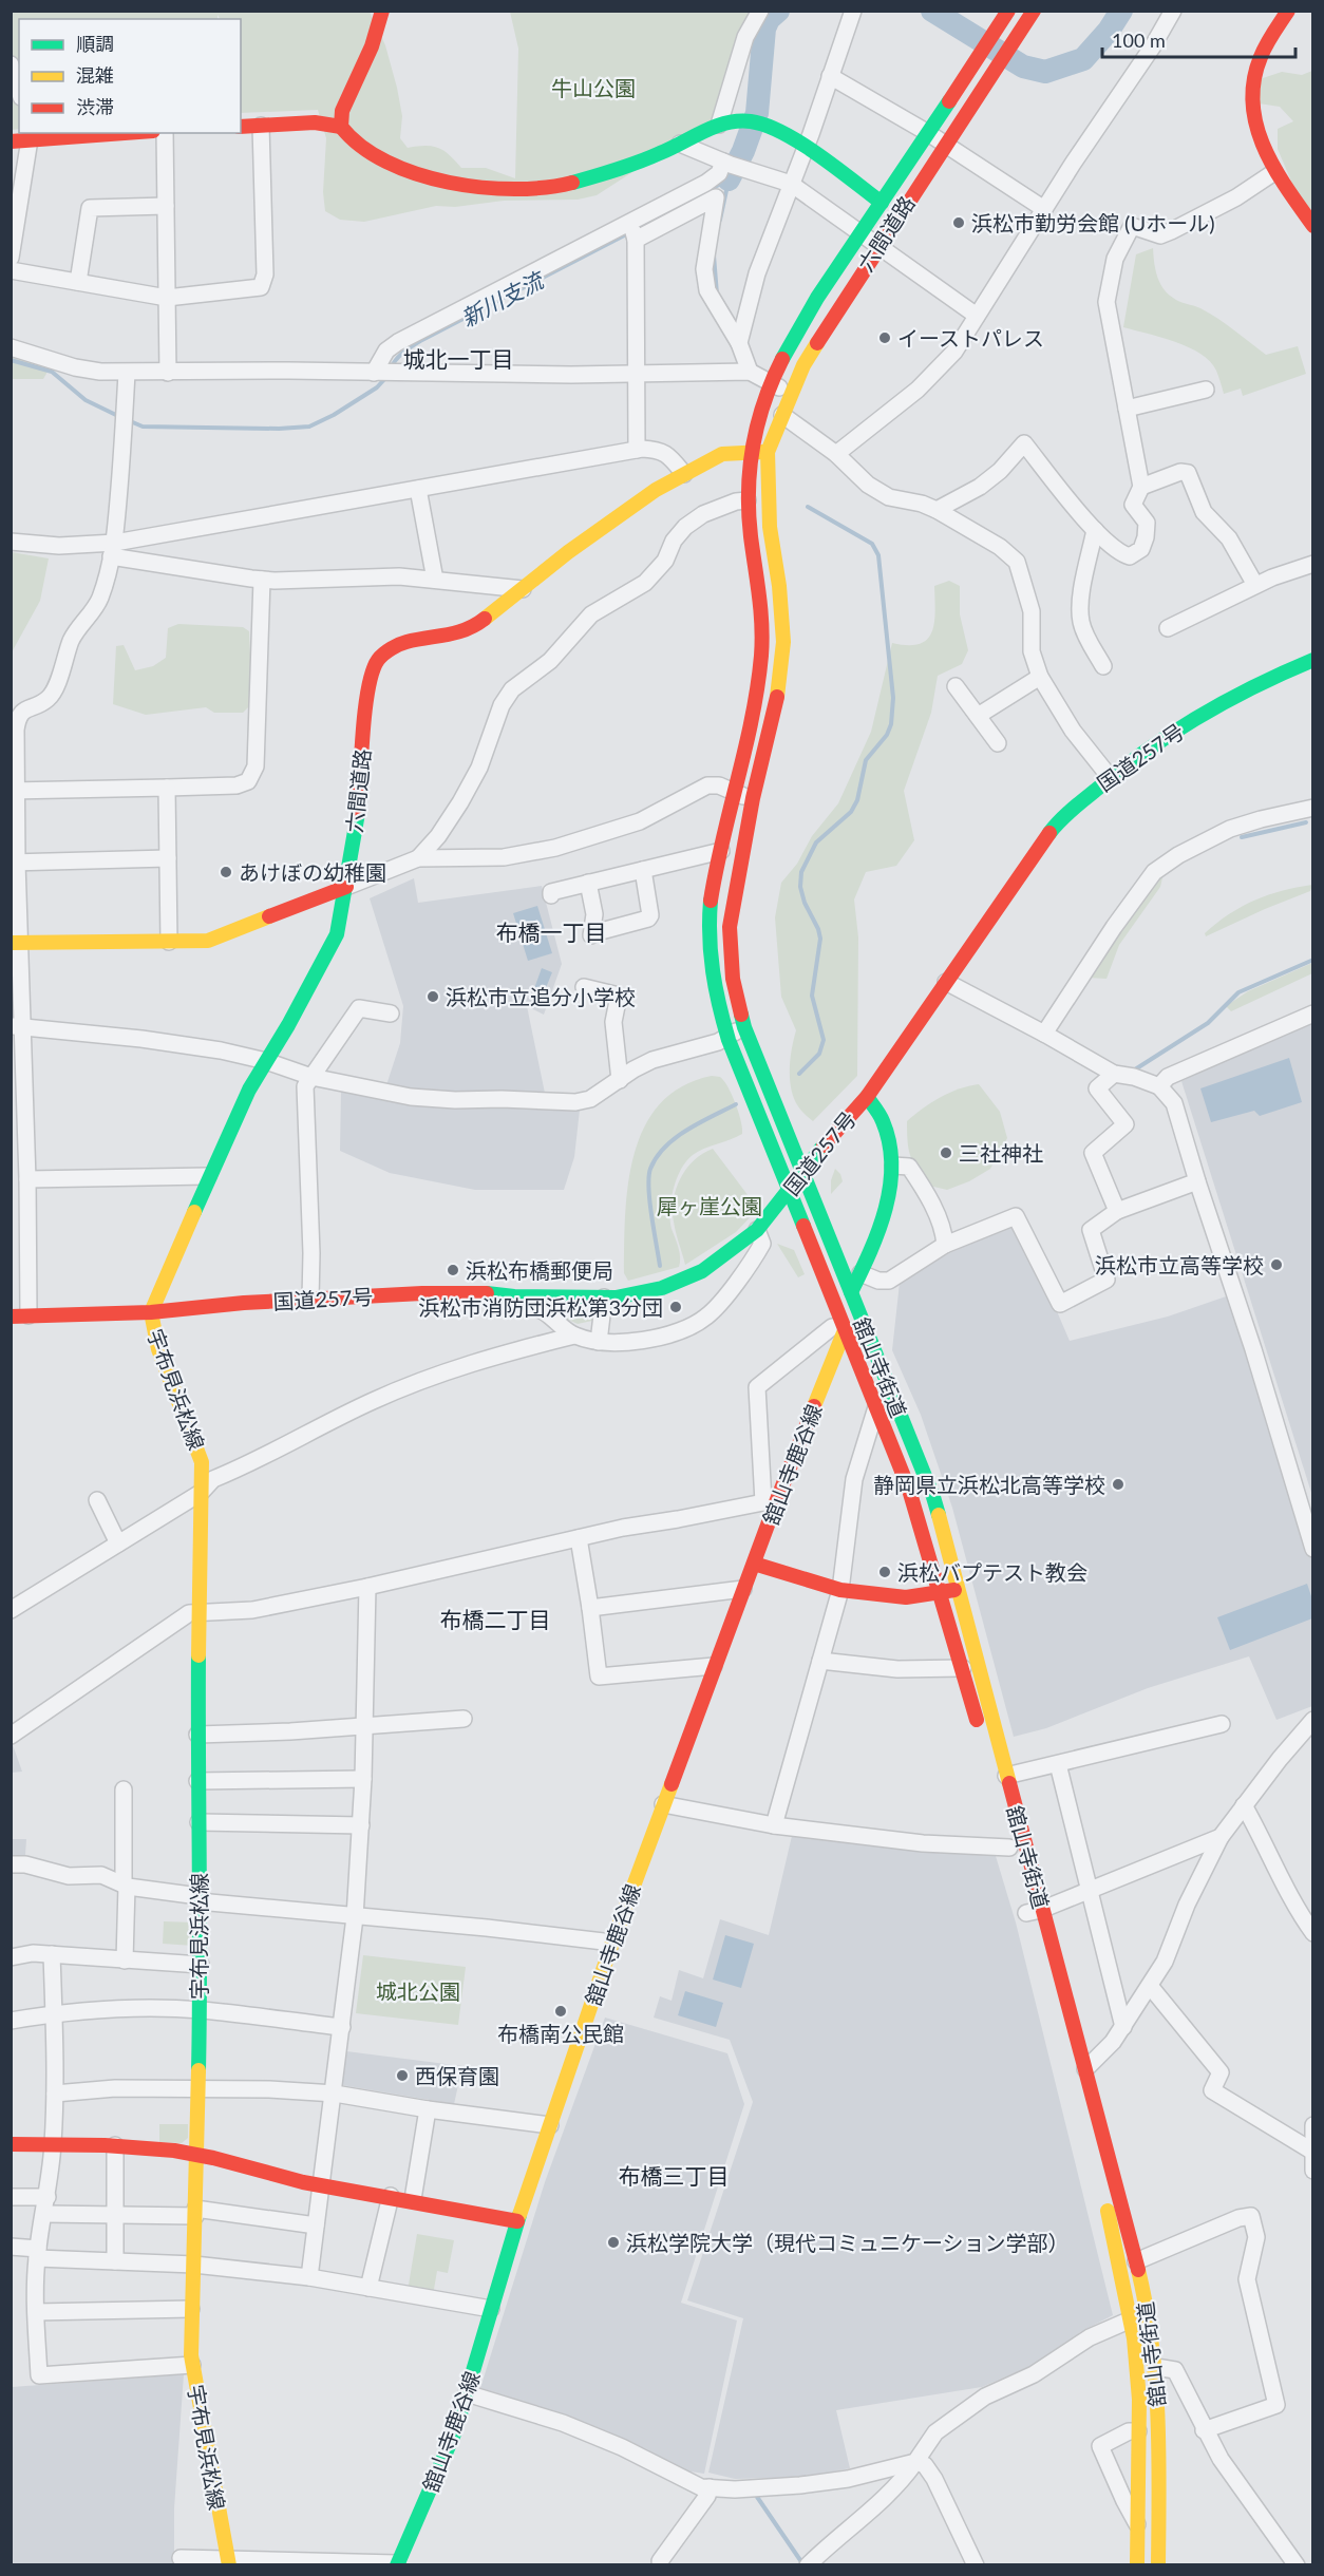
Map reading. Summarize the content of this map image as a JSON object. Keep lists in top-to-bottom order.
{
  "streets": {
    "main road": [
      "六間道路",
      "国道257号",
      "舘山寺街道",
      "宇布見浜松線",
      "舘山寺鹿谷線"
    ]
  },
  "crossings": [
    ["六間道路", "国道257号"],
    ["六間道路", "舘山寺街道"],
    ["六間道路", "宇布見浜松線"],
    ["国道257号", "舘山寺街道"],
    ["国道257号", "宇布見浜松線"],
    ["舘山寺街道", "舘山寺鹿谷線"]
  ],
  "districts": [
    "城北一丁目",
    "布橋一丁目",
    "布橋二丁目",
    "布橋三丁目"
  ],
  "water": ["新川支流"],
  "parks": ["牛山公園", "犀ヶ崖公園", "城北公園"],
  "places": [
    "浜松市勤労会館 (Uホール)",
    "イーストパレス",
    "あけぼの幼稚園",
    "浜松市立追分小学校",
    "三社神社",
    "浜松市立高等学校",
    "浜松布橋郵便局",
    "浜松市消防団浜松第3分団",
    "静岡県立浜松北高等学校",
    "浜松バプテスト教会",
    "布橋南公民館",
    "西保育園",
    "浜松学院大学（現代コミュニケーション学部）"
  ],
  "legend": ["順調", "混雑", "渋滞"],
  "scale_bar": "100 m"
}
